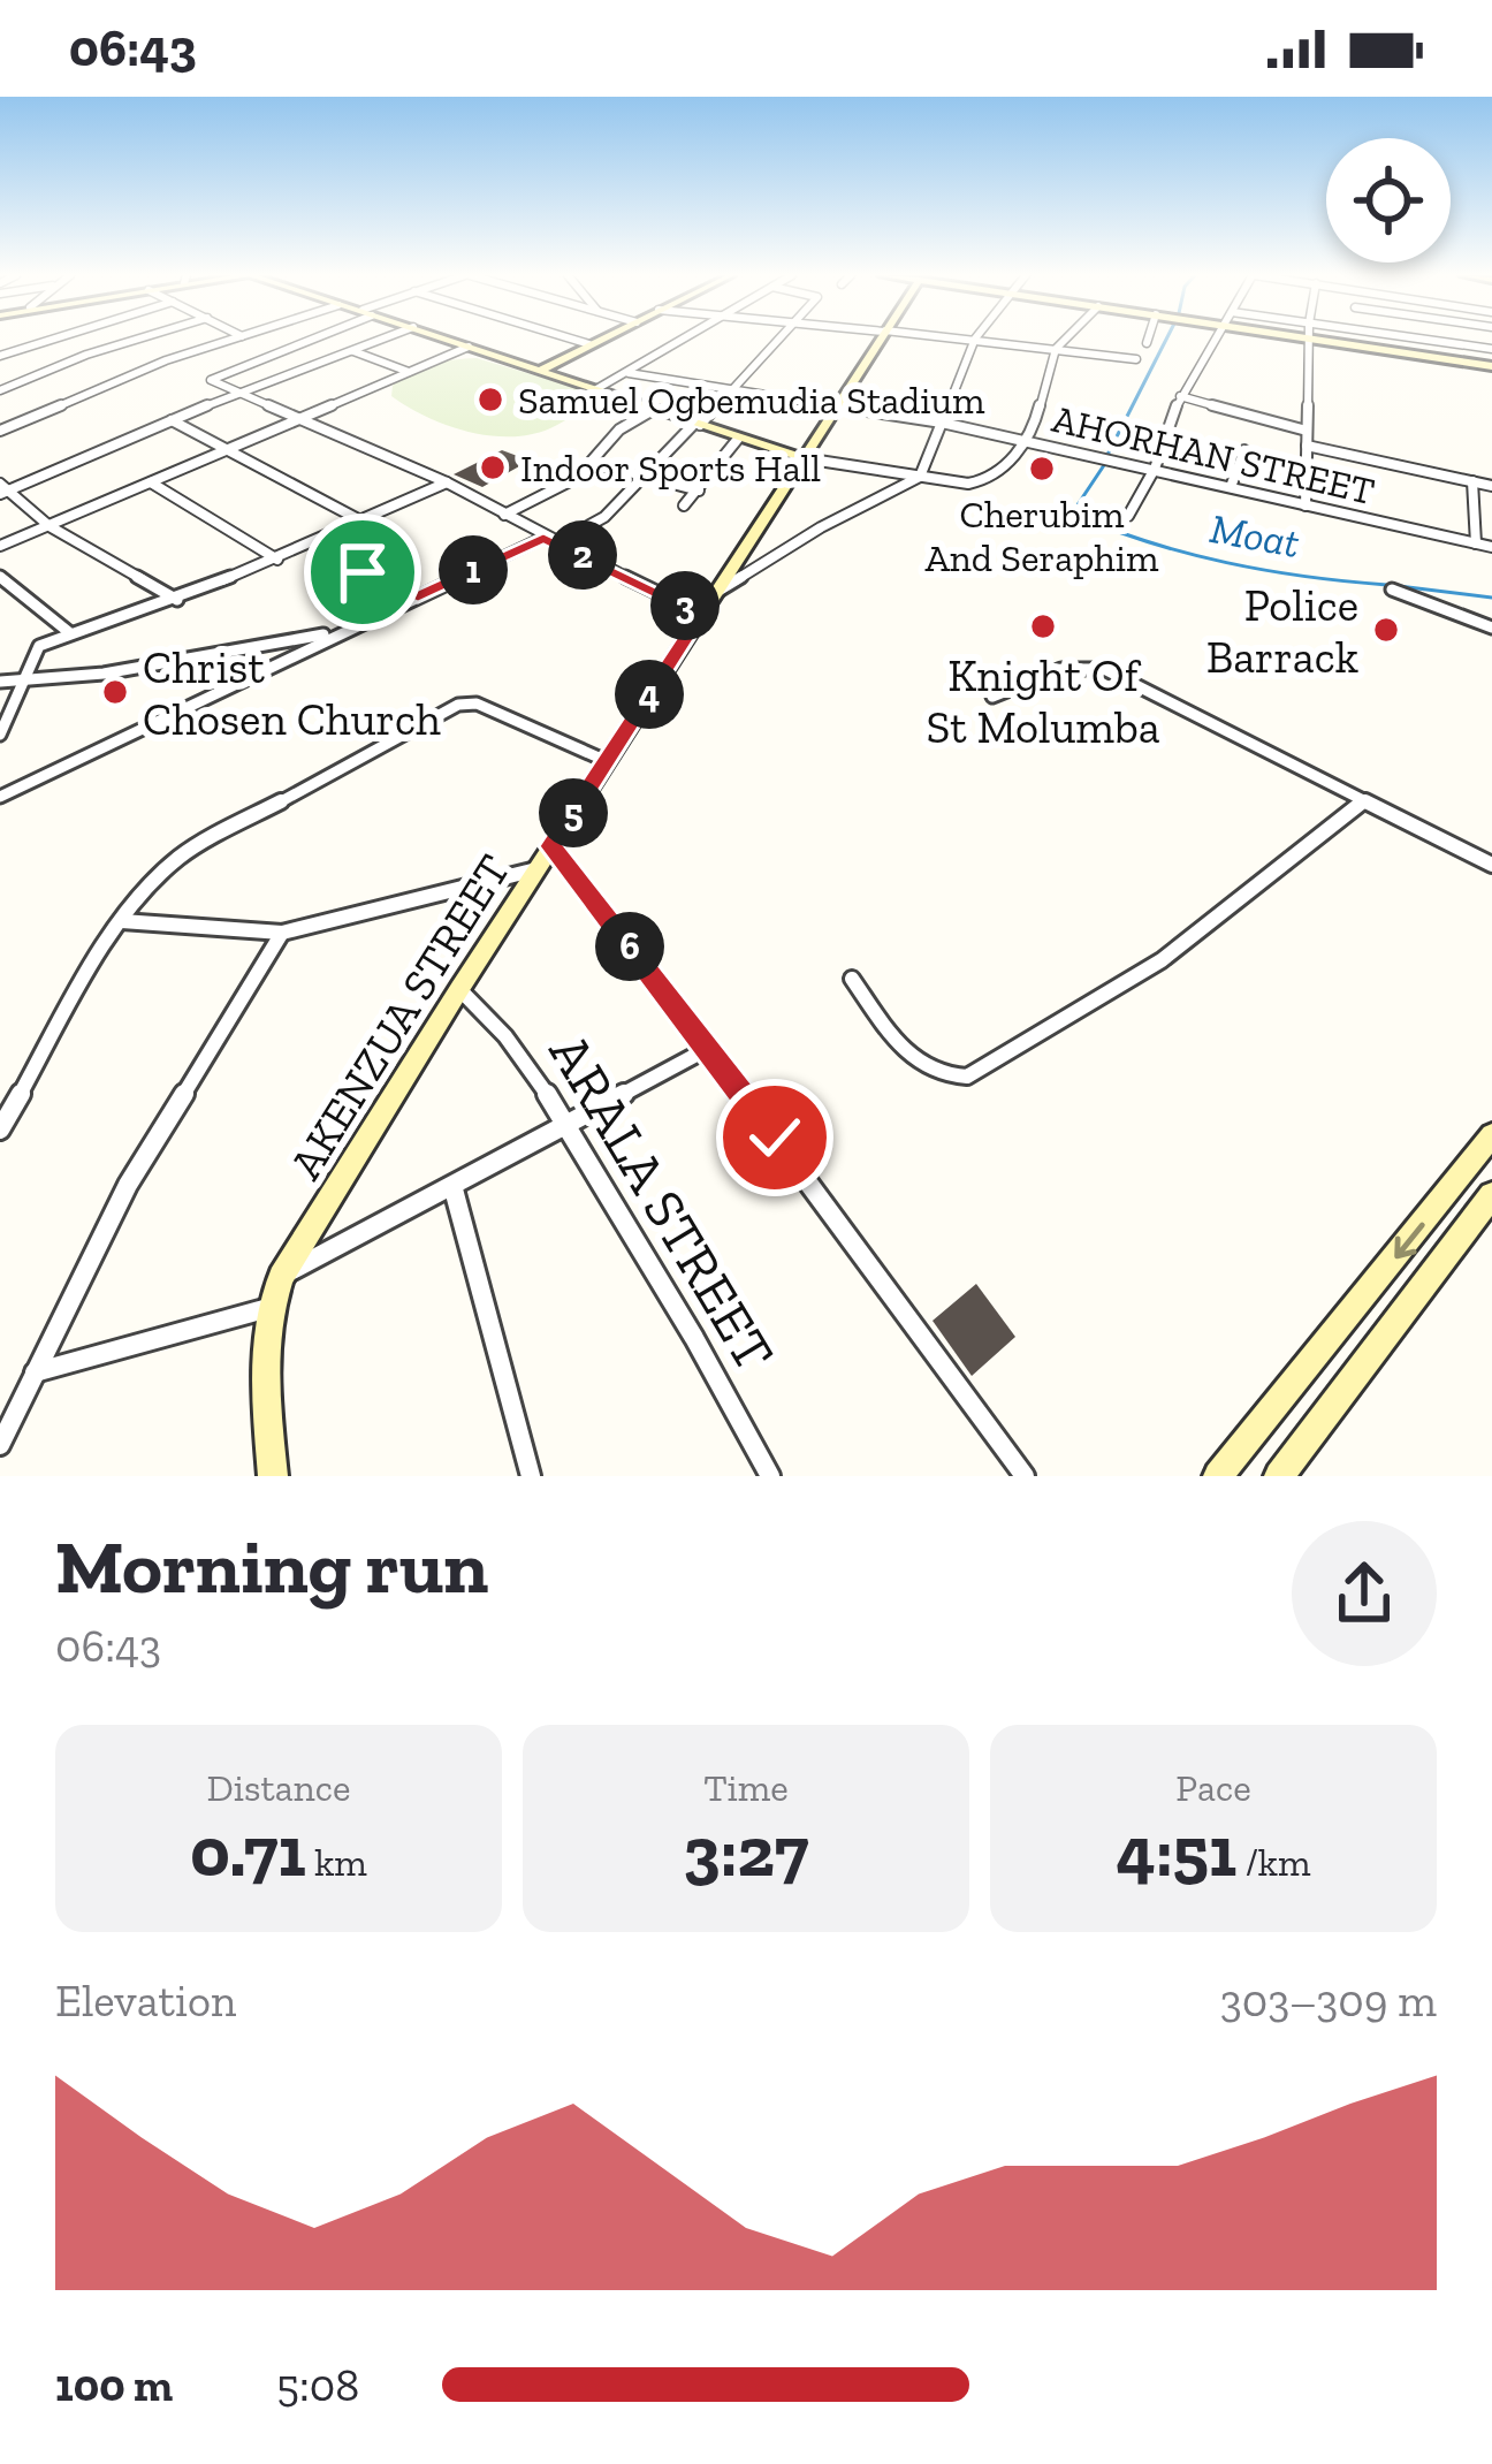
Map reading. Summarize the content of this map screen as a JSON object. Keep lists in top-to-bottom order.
{
  "streets": {
    "street": ["AHORHAN STREET", "AKENZUA STREET", "ARALA STREET"]
  },
  "crossings": [
    ["AHORHAN STREET", "AKENZUA STREET"],
    ["AKENZUA STREET", "ARALA STREET"]
  ],
  "water": ["Moat"],
  "places": [
    "Samuel Ogbemudia Stadium",
    "Indoor Sports Hall",
    "Cherubim And Seraphim",
    "Knight Of St Molumba",
    "Police Barrack",
    "Christ Chosen Church"
  ],
  "page": {
    "status": "06:43",
    "pins": [
      "2",
      "1",
      "3",
      "4",
      "5",
      "6"
    ],
    "heading": ["Morning run", "06:43"],
    "stats": [
      ["Distance", "0.71 km"],
      ["Time", "3:27"],
      ["Pace", "4:51 /km"]
    ],
    "chart": ["Elevation", "303–309 m"],
    "list": [
      {
        "name": "100 m",
        "note": "5:08"
      }
    ]
  }
}
